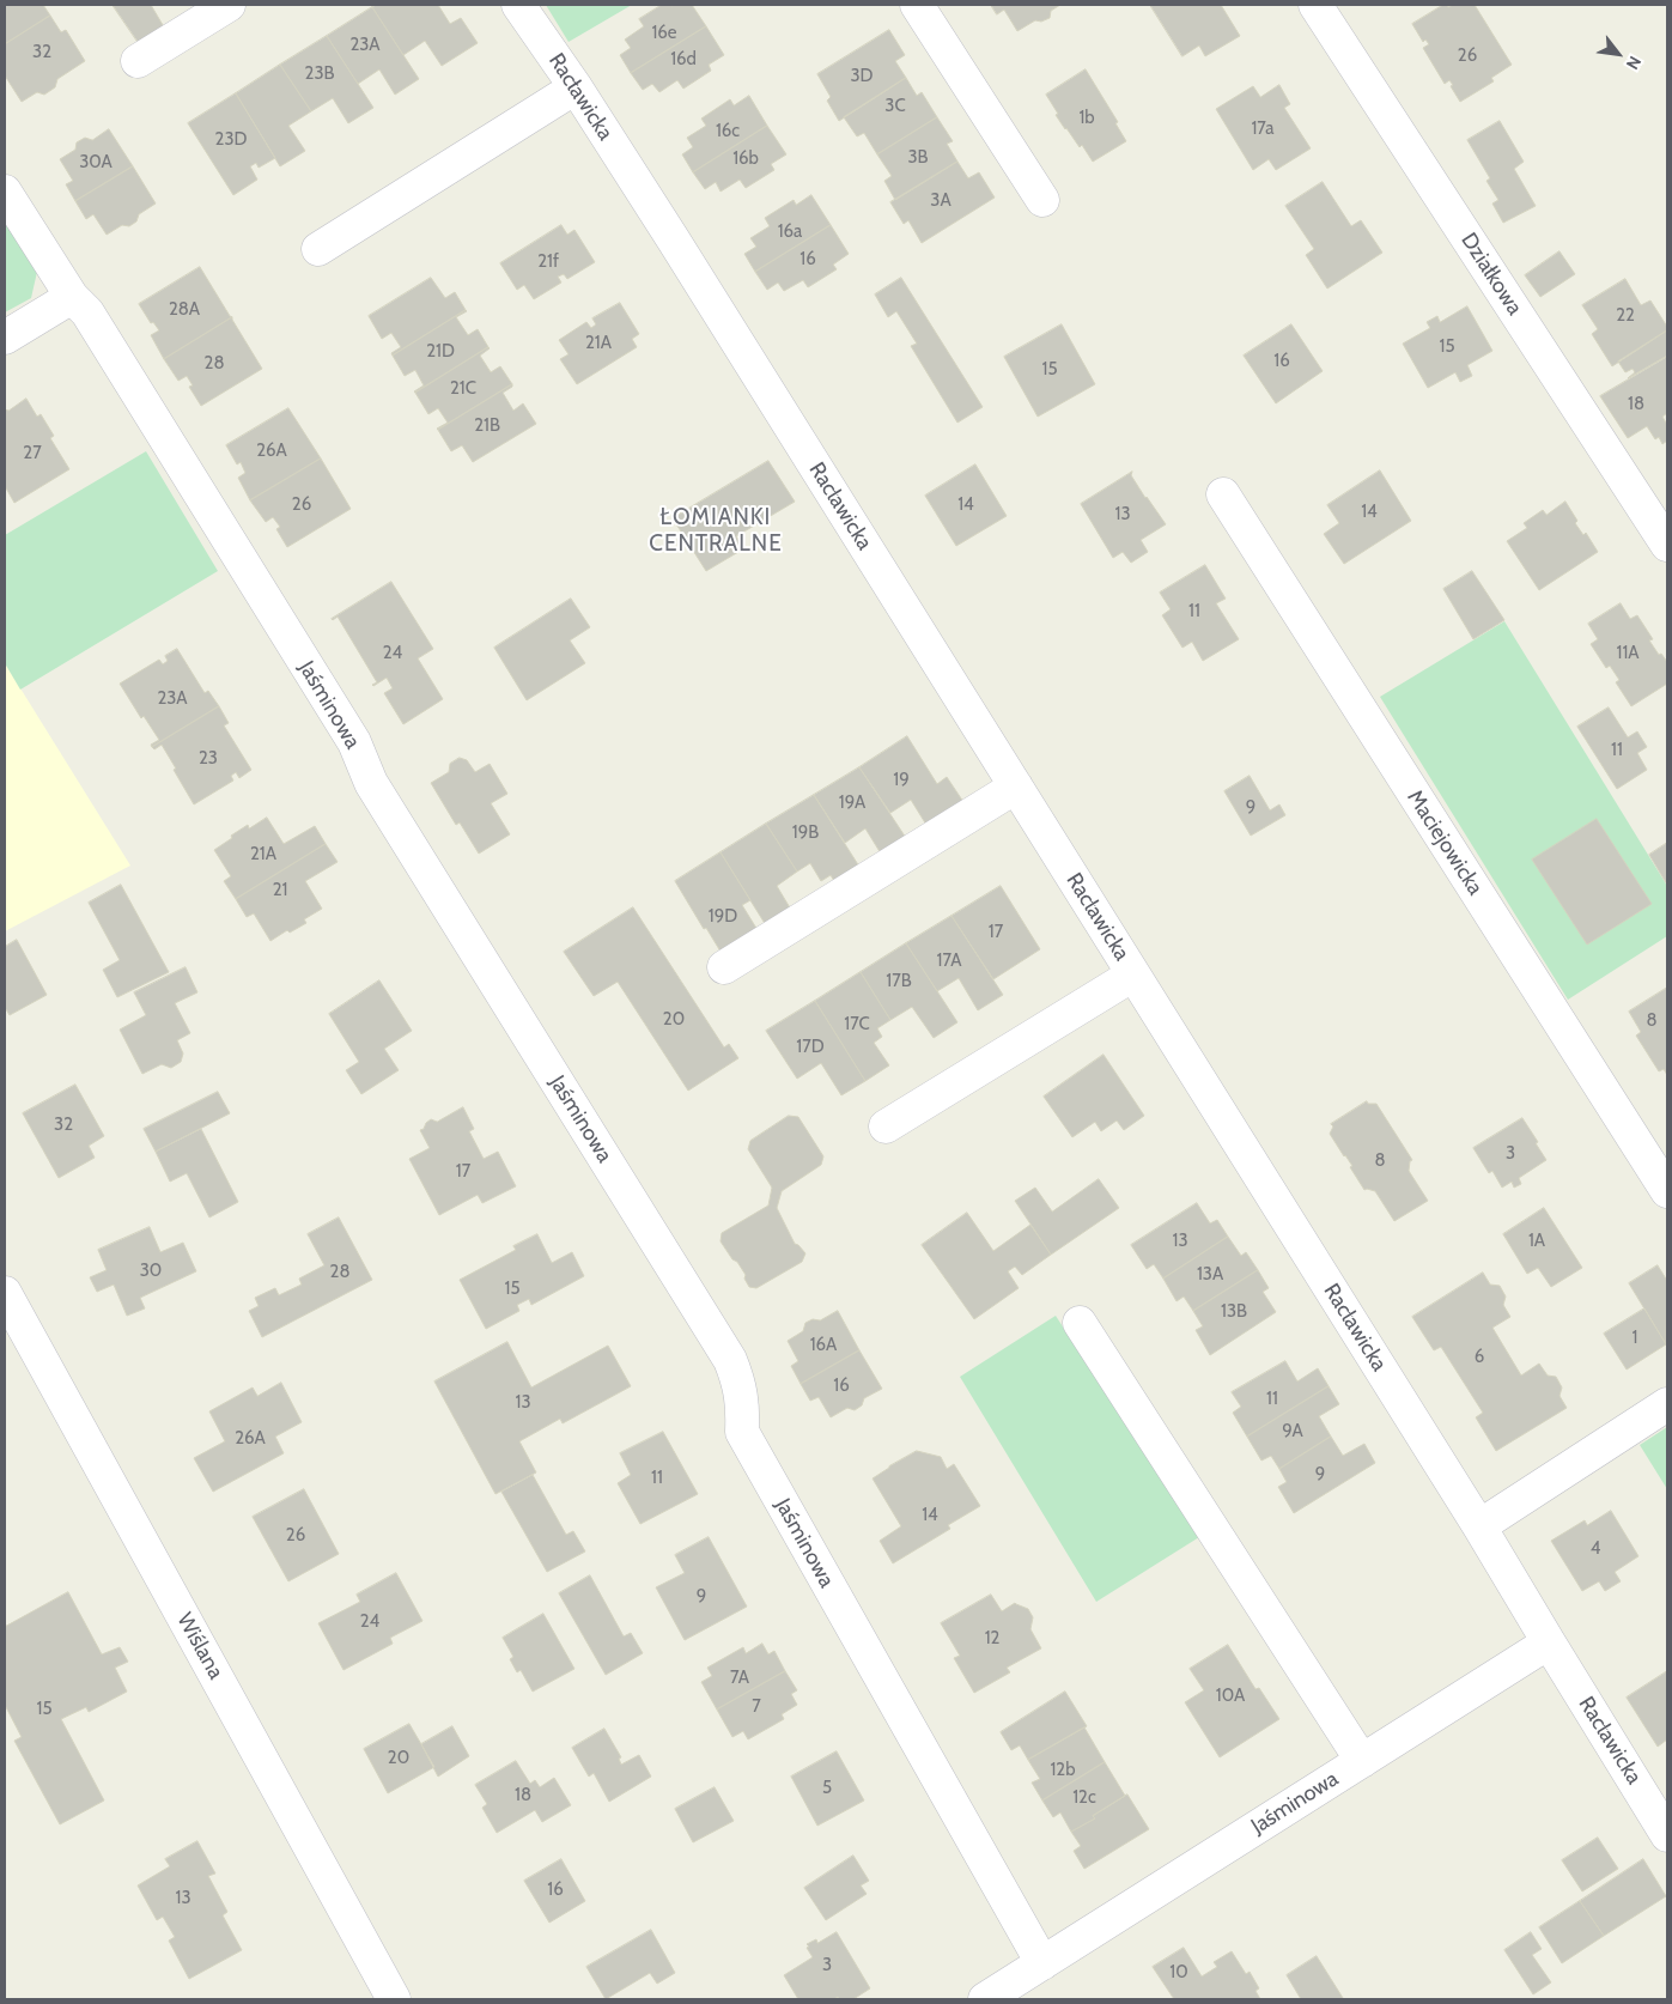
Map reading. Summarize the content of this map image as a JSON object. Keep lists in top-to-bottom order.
{
  "streets": {
    "street": [
      "Racławicka",
      "Działkowa",
      "Jaśminowa",
      "Maciejowicka",
      "Wiślana"
    ]
  },
  "crossings": [
    ["Racławicka", "Jaśminowa"]
  ],
  "districts": ["ŁOMIANKI CENTRALNE"],
  "house_numbers": [
    "16e",
    "23A",
    "32",
    "26",
    "16d",
    "23B",
    "3D",
    "3C",
    "1b",
    "17a",
    "16c",
    "23D",
    "3B",
    "16b",
    "30A",
    "3A",
    "16a",
    "16",
    "21f",
    "28A",
    "22",
    "21A",
    "15",
    "21D",
    "16",
    "28",
    "15",
    "21C",
    "18",
    "21B",
    "26A",
    "27",
    "26",
    "14",
    "14",
    "13",
    "11",
    "24",
    "11A",
    "23A",
    "11",
    "23",
    "19",
    "19A",
    "9",
    "19B",
    "21A",
    "21",
    "19D",
    "17",
    "17A",
    "17B",
    "20",
    "8",
    "17C",
    "17D",
    "32",
    "3",
    "8",
    "17",
    "13",
    "1A",
    "30",
    "28",
    "13A",
    "15",
    "13B",
    "1",
    "16A",
    "6",
    "16",
    "11",
    "13",
    "9A",
    "26A",
    "9",
    "11",
    "14",
    "26",
    "4",
    "9",
    "24",
    "12",
    "7A",
    "10A",
    "7",
    "15",
    "20",
    "12b",
    "5",
    "18",
    "12c",
    "16",
    "13",
    "3",
    "10"
  ],
  "north": "bottom right"
}
